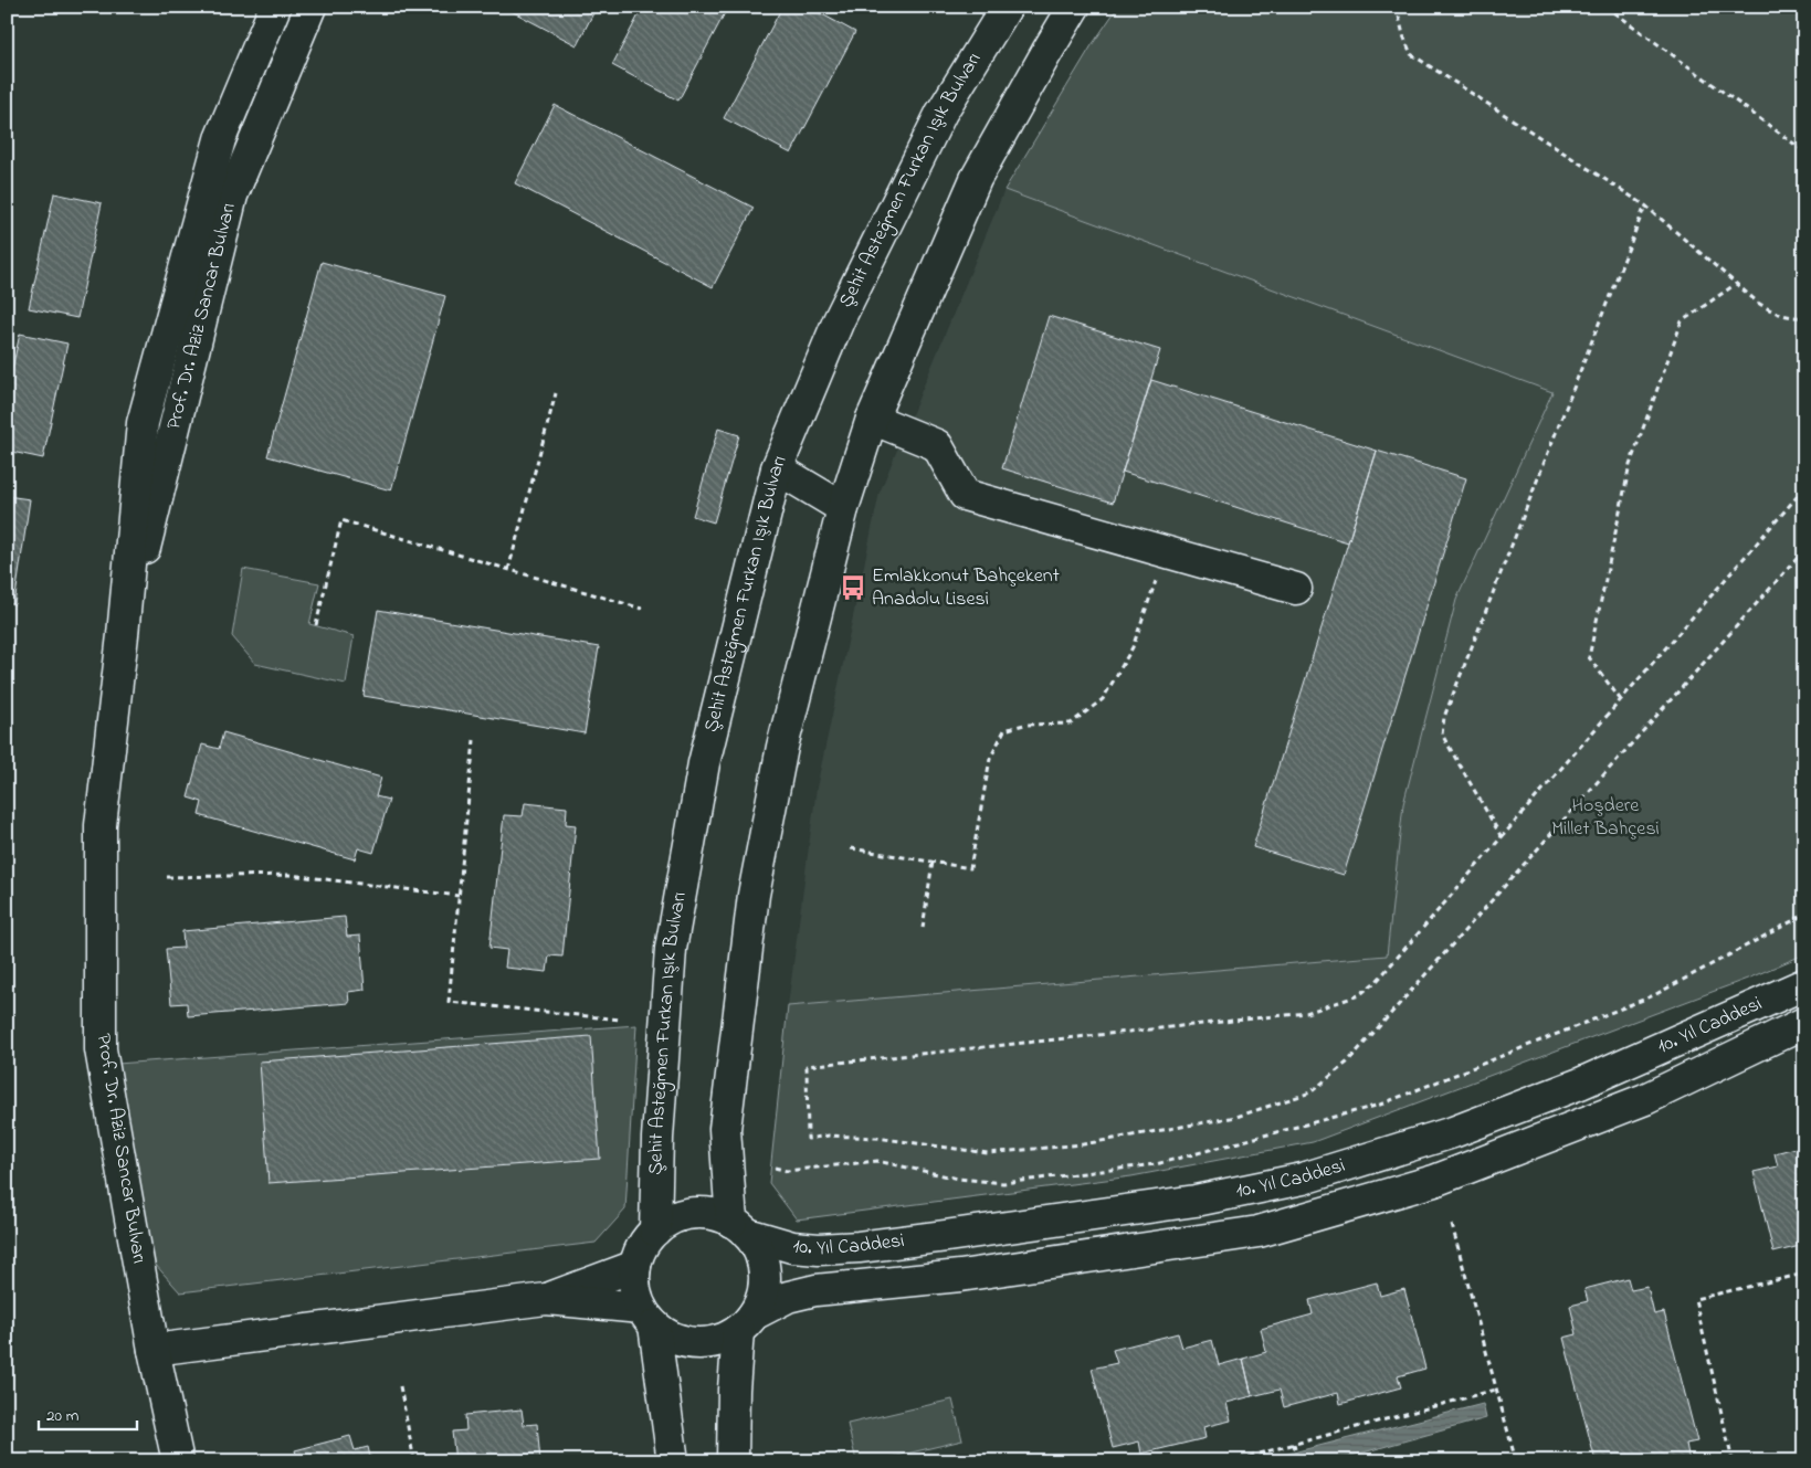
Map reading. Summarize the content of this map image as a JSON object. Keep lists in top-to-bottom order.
{
  "streets": {
    "street": ["Şehit Asteğmen Furkan Işık Bulvarı", "Prof. Dr. Aziz Sancar Bulvarı", "10. Yıl Caddesi"]
  },
  "crossings": [
    ["Şehit Asteğmen Furkan Işık Bulvarı", "10. Yıl Caddesi"]
  ],
  "parks": ["Hoşdere Millet Bahçesi"],
  "places": {
    "bus stop": ["Emlakkonut Bahçekent Anadolu Lisesi"]
  },
  "scale_bar": "20 m"
}
